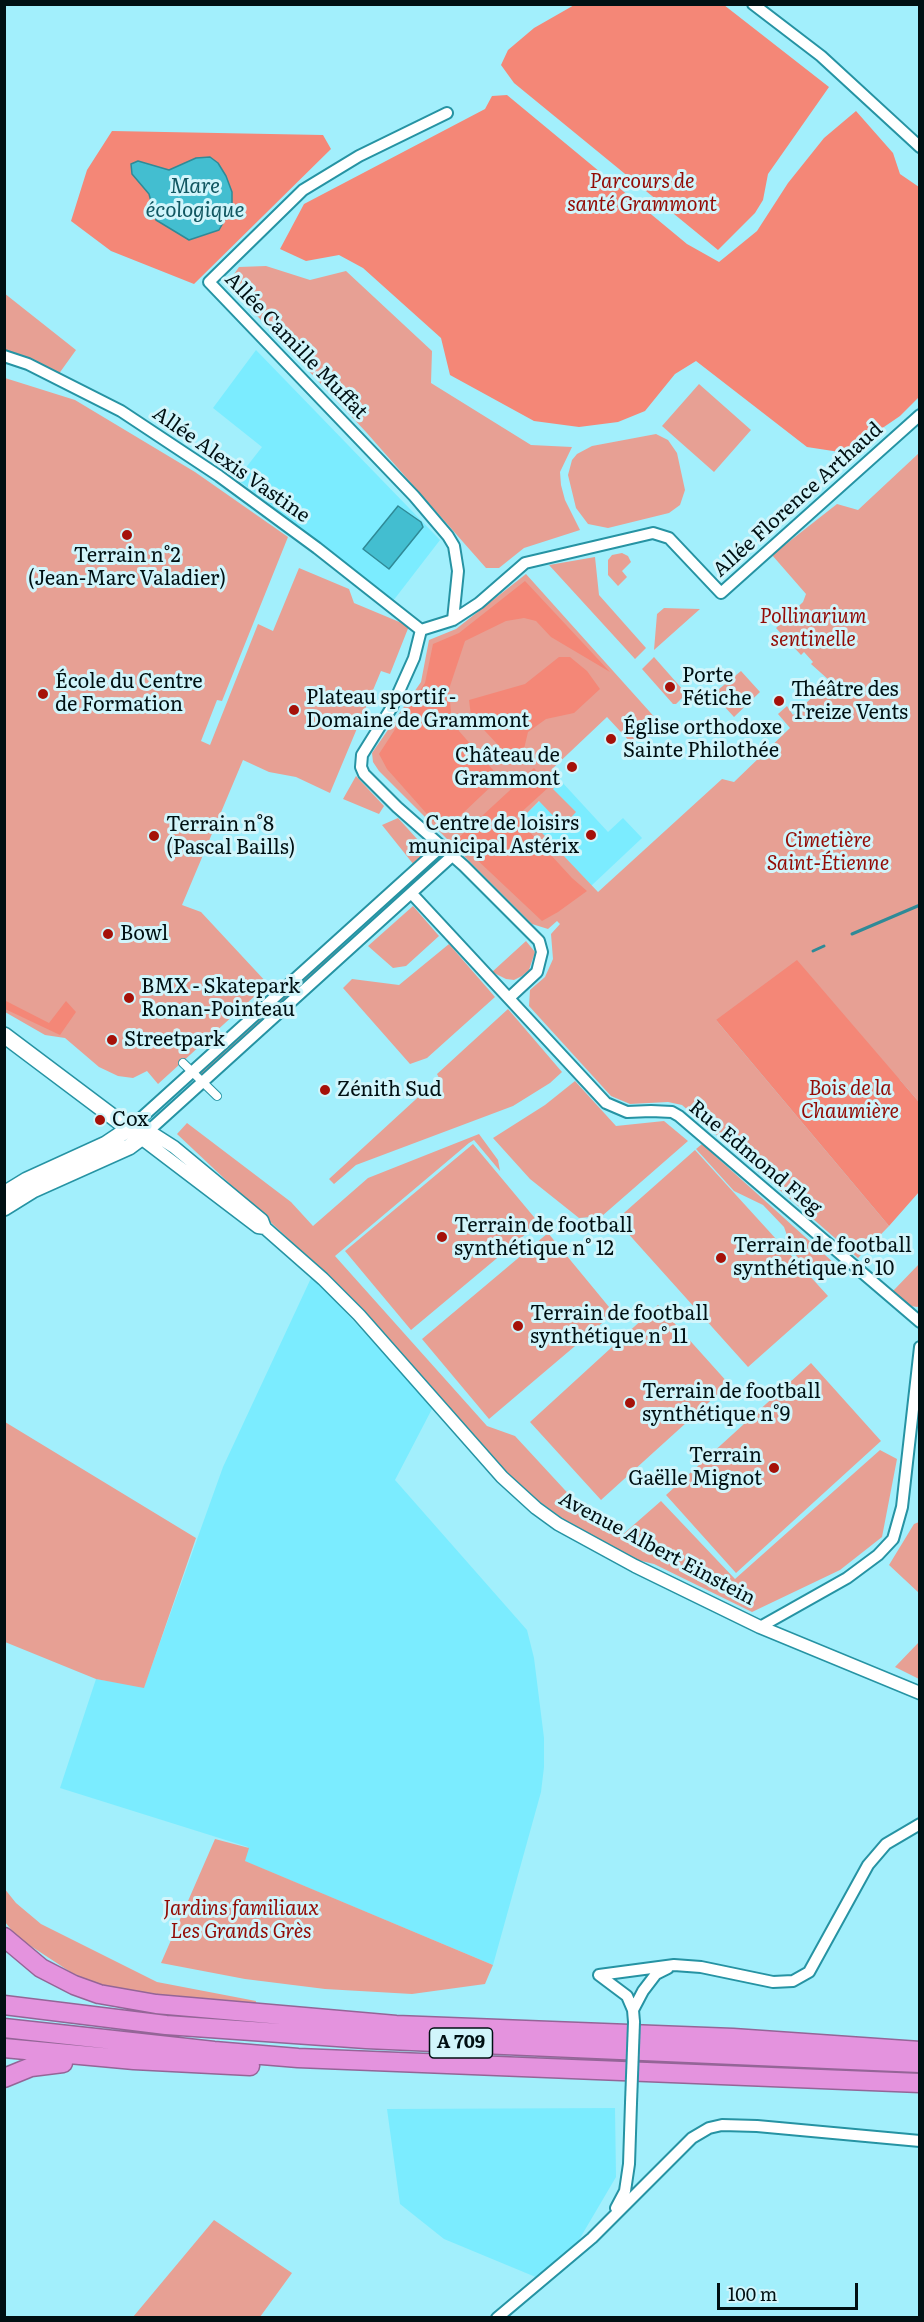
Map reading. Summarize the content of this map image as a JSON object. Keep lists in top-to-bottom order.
{
  "streets": {
    "highway": ["A 709"],
    "main road": ["Avenue Albert Einstein"],
    "street": [
      "Allée Camille Muffat",
      "Allée Alexis Vastine",
      "Allée Florence Arthaud",
      "Rue Edmond Fleg"
    ]
  },
  "crossings": [
    ["Allée Camille Muffat", "Allée Florence Arthaud"],
    ["Allée Alexis Vastine", "Allée Florence Arthaud"]
  ],
  "water": ["Mare écologique"],
  "parks": [
    "Parcours de santé Grammont",
    "Pollinarium sentinelle",
    "Cimetière Saint-Étienne",
    "Bois de la Chaumière",
    "Jardins familiaux Les Grands Grès"
  ],
  "places": [
    "Terrain n°2 (Jean-Marc Valadier)",
    "Porte Fétiche",
    "École du Centre de Formation",
    "Théâtre des Treize Vents",
    "Plateau sportif - Domaine de Grammont",
    "Église orthodoxe Sainte Philothée",
    "Château de Grammont",
    "Centre de loisirs municipal Astérix",
    "Terrain n°8 (Pascal Baills)",
    "Bowl",
    "BMX - Skatepark Ronan-Pointeau",
    "Streetpark",
    "Zénith Sud",
    "Cox",
    "Terrain de football synthétique n° 12",
    "Terrain de football synthétique n° 10",
    "Terrain de football synthétique n° 11",
    "Terrain de football synthétique n°9",
    "Terrain Gaëlle Mignot"
  ],
  "scale_bar": "100 m"
}
